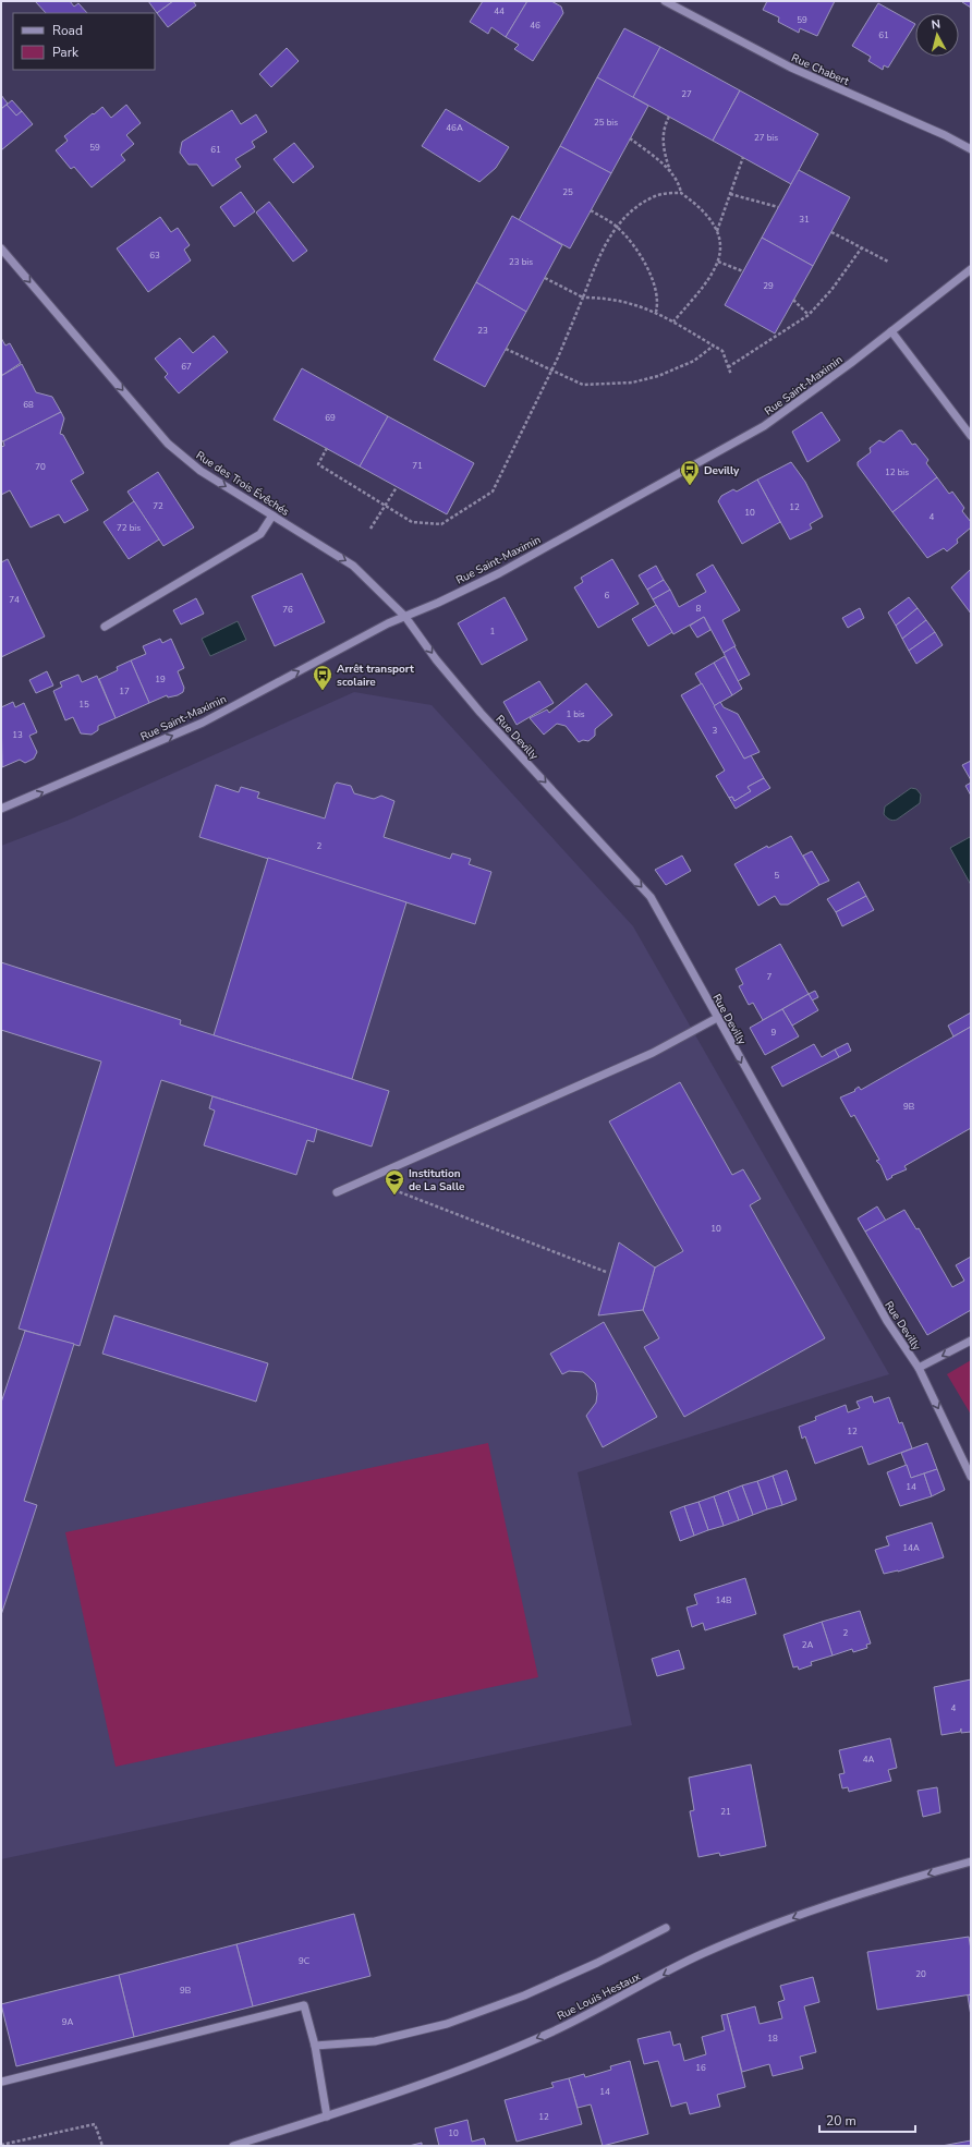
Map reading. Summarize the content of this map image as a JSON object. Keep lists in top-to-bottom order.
{
  "streets": {
    "street": [
      "Rue Chabert",
      "Rue Saint-Maximin",
      "Rue des Trois Évêchés",
      "Rue Devilly",
      "Rue Louis Hestaux"
    ]
  },
  "crossings": [
    ["Rue Saint-Maximin", "Rue des Trois Évêchés"],
    ["Rue Saint-Maximin", "Rue Devilly"],
    ["Rue des Trois Évêchés", "Rue Devilly"]
  ],
  "one_way": ["Rue Saint-Maximin", "Rue des Trois Évêchés", "Rue Devilly"],
  "places": {
    "bus stop": ["Devilly", "Arrêt transport scolaire"],
    "school or university": ["Institution de La Salle"]
  },
  "house_numbers": [
    "44",
    "59",
    "46",
    "61",
    "27",
    "25 bis",
    "46A",
    "27 bis",
    "59",
    "61",
    "25",
    "31",
    "63",
    "23 bis",
    "29",
    "23",
    "67",
    "68",
    "69",
    "71",
    "70",
    "12 bis",
    "72",
    "12",
    "10",
    "4",
    "72 bis",
    "6",
    "74",
    "8",
    "76",
    "1",
    "19",
    "17",
    "15",
    "1 bis",
    "3",
    "13",
    "2",
    "5",
    "7",
    "9",
    "9B",
    "10",
    "12",
    "14",
    "14A",
    "14B",
    "2",
    "2A",
    "4",
    "4A",
    "21",
    "9C",
    "20",
    "9B",
    "9A",
    "18",
    "16",
    "14",
    "12",
    "10"
  ],
  "legend": ["Road", "Park"],
  "scale_bar": "20 m",
  "north": "top"
}
